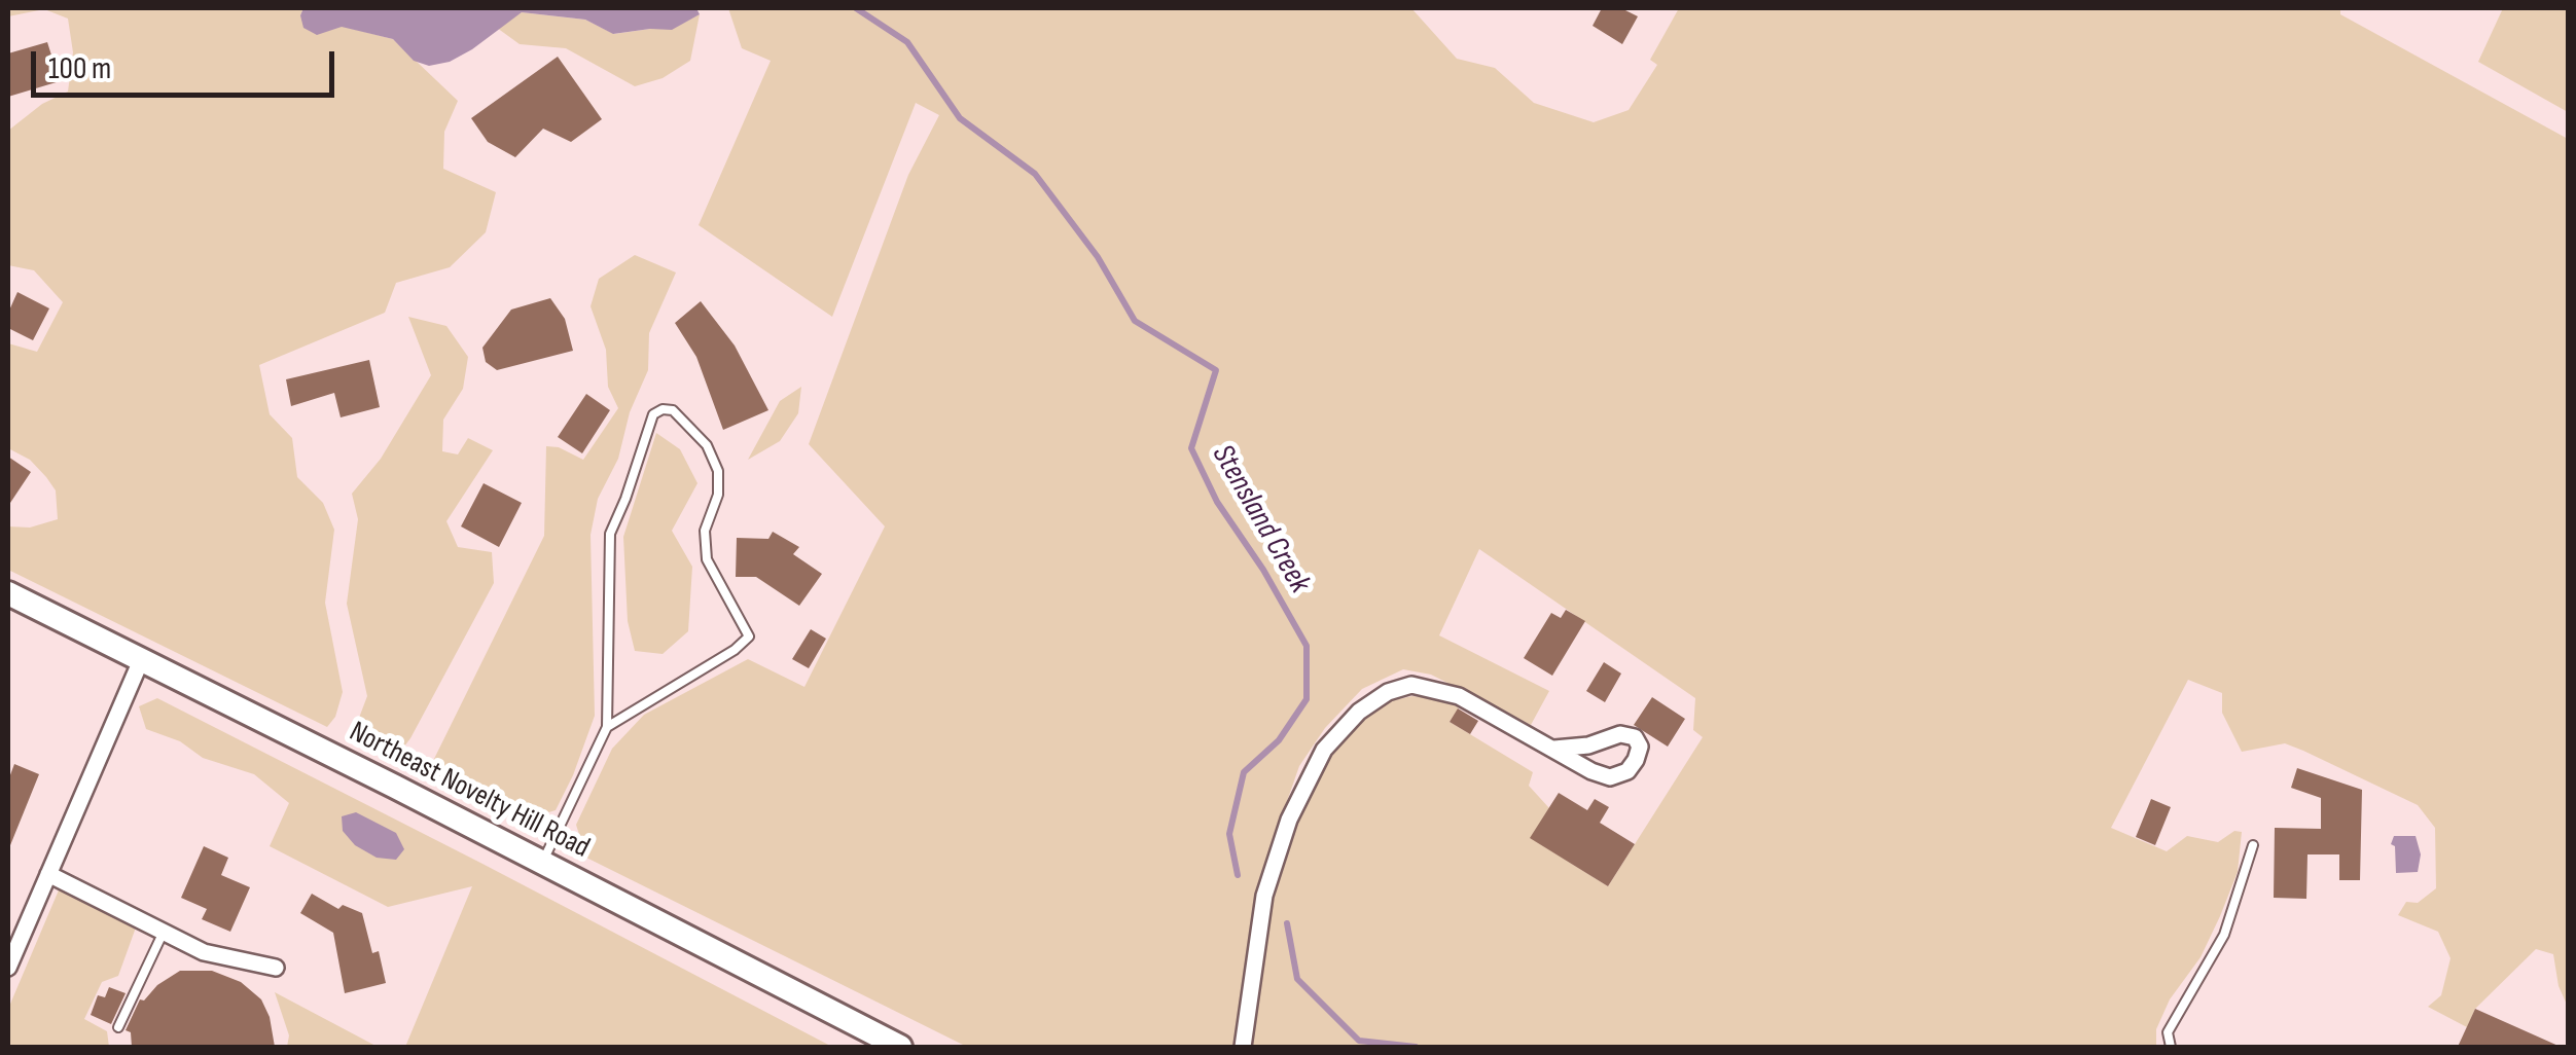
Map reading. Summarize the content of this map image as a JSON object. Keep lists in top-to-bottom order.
{
  "streets": {
    "main road": ["Northeast Novelty Hill Road"]
  },
  "water": ["Stensland Creek"],
  "scale_bar": "100 m"
}
